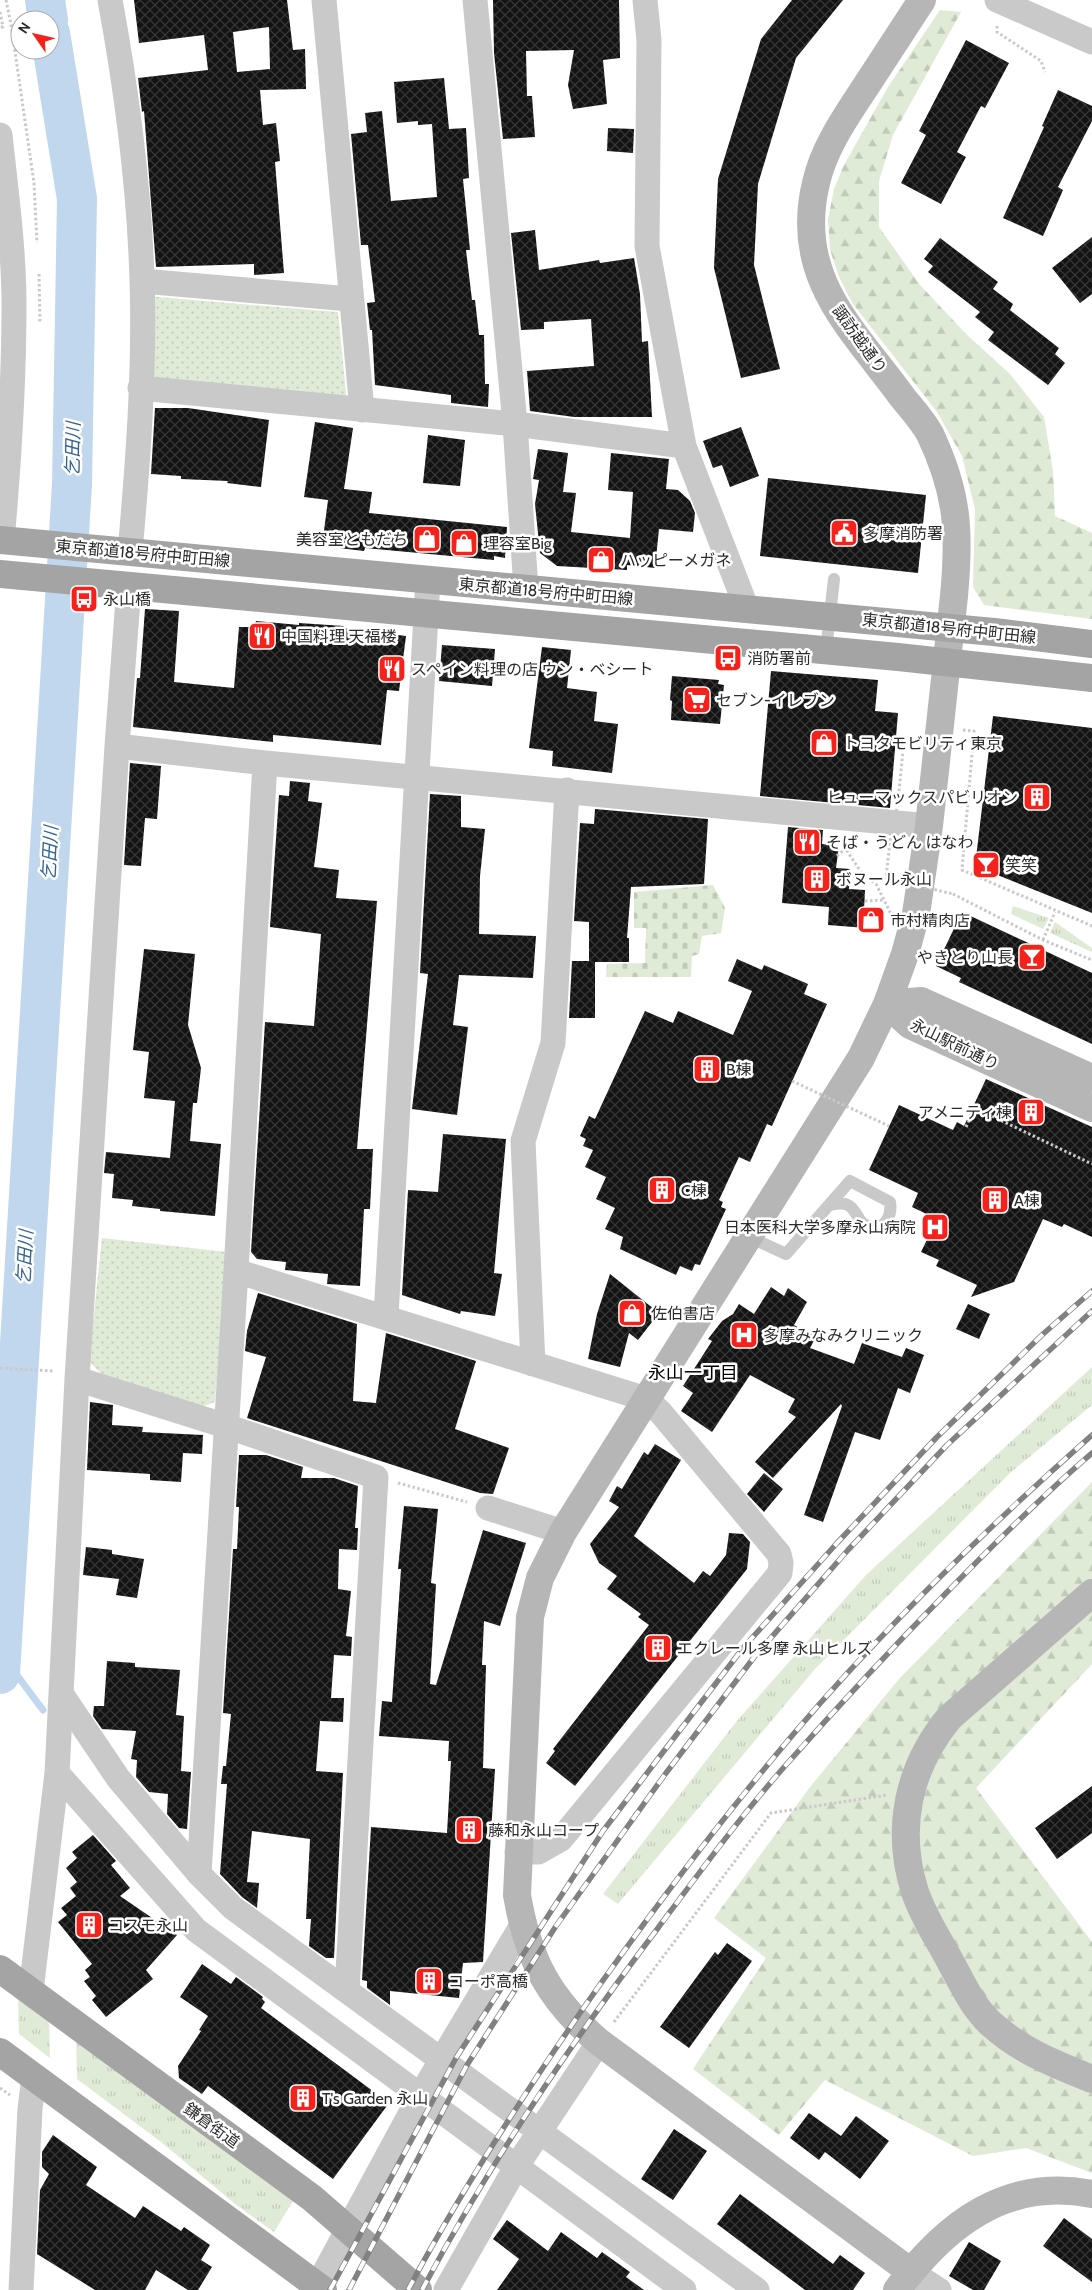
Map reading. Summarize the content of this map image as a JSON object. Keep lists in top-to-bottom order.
{
  "streets": {
    "main road": ["東京都道18号府中町田線", "鎌倉街道"],
    "street": ["諏訪越通り", "永山駅前通り"]
  },
  "crossings": [
    ["諏訪越通り", "東京都道18号府中町田線"],
    ["諏訪越通り", "永山駅前通り"]
  ],
  "districts": ["永山一丁目"],
  "water": ["乞田川"],
  "places": {
    "public building": ["多摩消防署"],
    "shop": [
      "美容室ともだち",
      "理容室Big",
      "ハッピーメガネ",
      "トヨタモビリティ東京",
      "市村精肉店",
      "佐伯書店"
    ],
    "bus stop": ["永山橋", "消防署前"],
    "restaurant": ["中国料理 天福楼", "スペイン料理の店 ウン・ベシート", "そば・うどん はなわ"],
    "supermarket": ["セブン-イレブン"],
    "building": [
      "ヒューマックスパビリオン",
      "ボヌール永山",
      "B棟",
      "アメニティ棟",
      "C棟",
      "A棟",
      "エクレール多摩 永山ヒルズ",
      "藤和永山コープ",
      "コスモ永山",
      "コーポ高橋",
      "T's Garden 永山"
    ],
    "bar": ["笑笑", "やきとり山長"],
    "hospital": ["日本医科大学多摩永山病院", "多摩みなみクリニック"]
  },
  "north": "top left"
}
